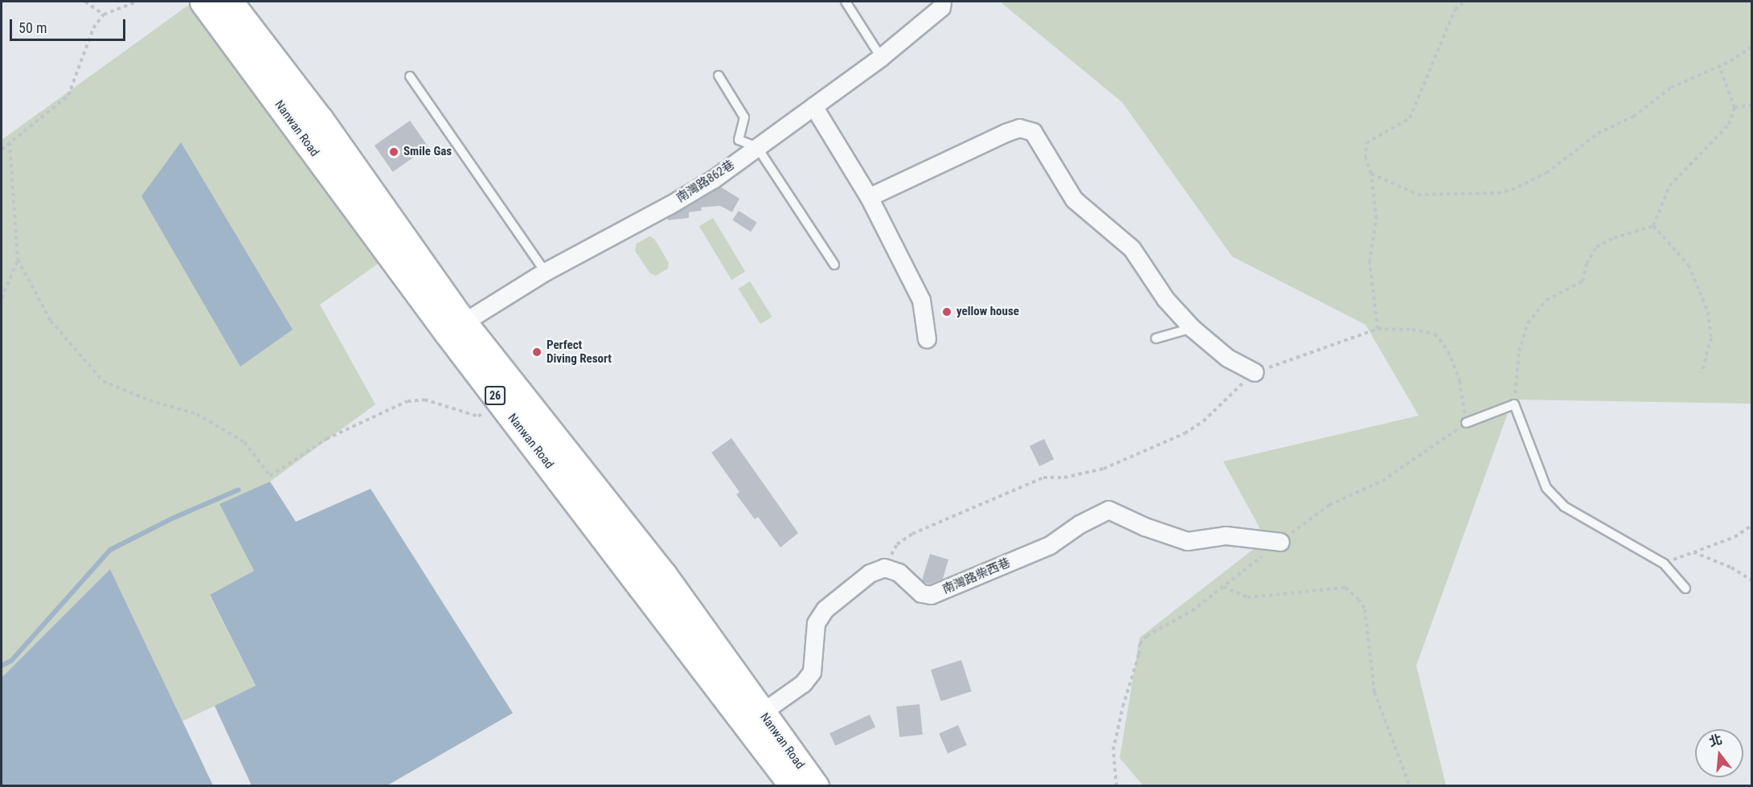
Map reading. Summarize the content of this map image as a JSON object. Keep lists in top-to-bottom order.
{
  "streets": {
    "main road": ["Nanwan Road", "26"],
    "street": ["南灣路862巷", "南灣路柴西巷"]
  },
  "crossings": [
    ["Nanwan Road", "南灣路862巷"]
  ],
  "places": ["Smile Gas", "yellow house", "Perfect Diving Resort"],
  "scale_bar": "50 m",
  "north": "top"
}
